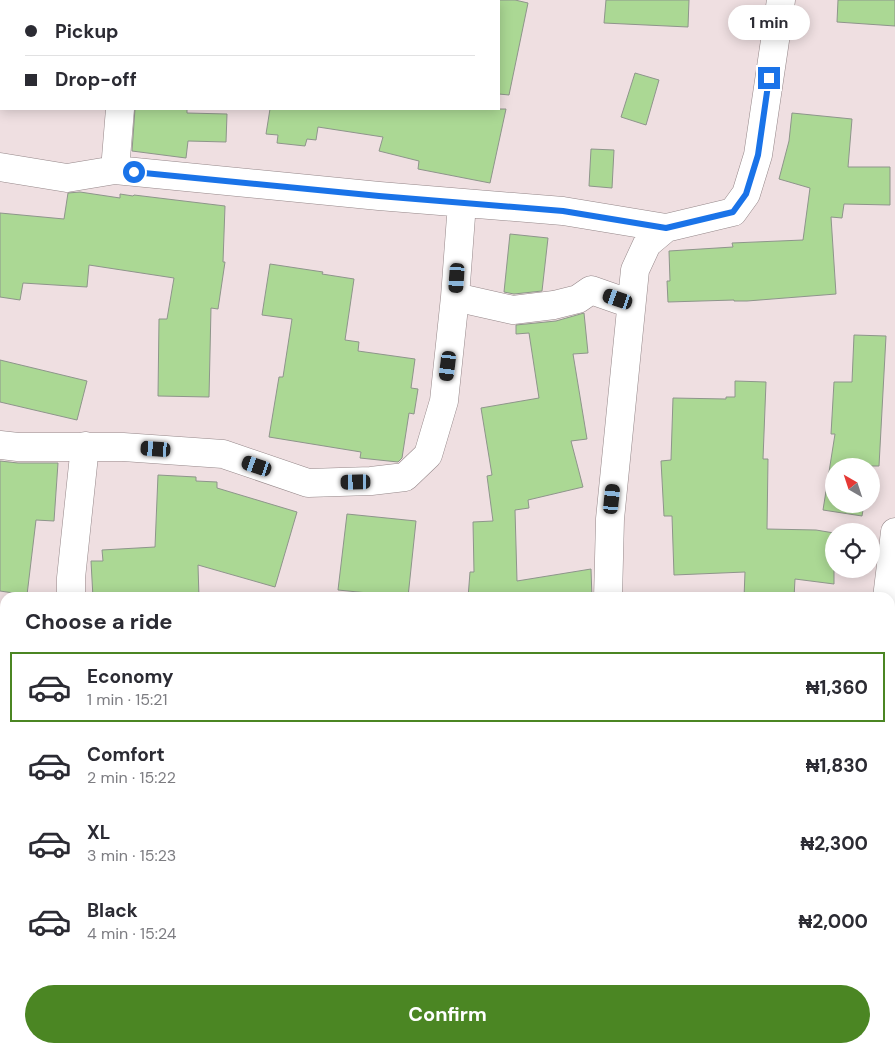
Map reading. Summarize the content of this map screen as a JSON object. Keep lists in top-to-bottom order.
{
  "north": "top left",
  "page": {
    "banner": ["Pickup", "Drop-off"],
    "bubble": "1 min",
    "heading": "Choose a ride",
    "list": [
      {
        "name": "Economy",
        "note": "1 min · 15:21",
        "value": "₦1,360"
      },
      {
        "name": "Comfort",
        "note": "2 min · 15:22",
        "value": "₦1,830"
      },
      {
        "name": "XL",
        "note": "3 min · 15:23",
        "value": "₦2,300"
      },
      {
        "name": "Black",
        "note": "4 min · 15:24",
        "value": "₦2,000"
      }
    ],
    "buttons": "Confirm"
  }
}
